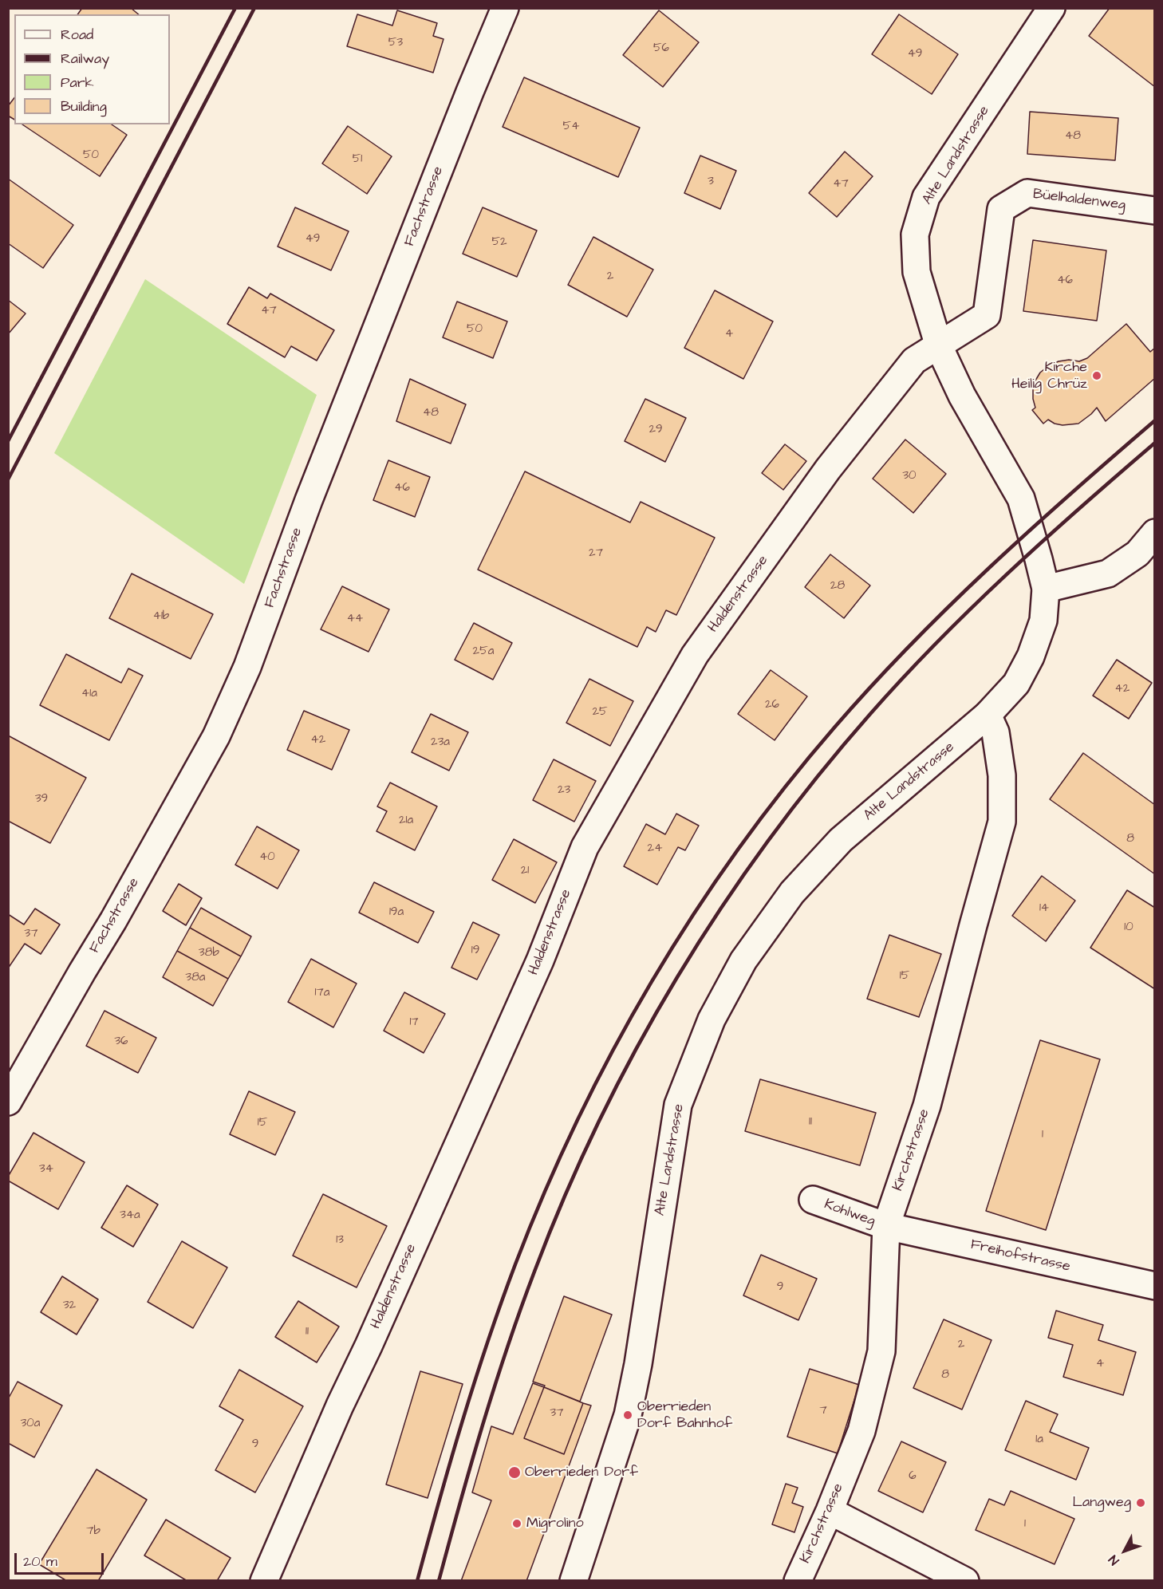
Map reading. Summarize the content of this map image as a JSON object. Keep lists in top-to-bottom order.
{
  "streets": {
    "street": [
      "Alte Landstrasse",
      "Büelhaldenweg",
      "Fachstrasse",
      "Haldenstrasse",
      "Kirchstrasse",
      "Kohlweg",
      "Freihofstrasse"
    ]
  },
  "crossings": [
    ["Alte Landstrasse", "Büelhaldenweg"],
    ["Alte Landstrasse", "Haldenstrasse"],
    ["Alte Landstrasse", "Kirchstrasse"],
    ["Büelhaldenweg", "Haldenstrasse"],
    ["Kirchstrasse", "Kohlweg"],
    ["Kirchstrasse", "Freihofstrasse"],
    ["Kohlweg", "Freihofstrasse"]
  ],
  "places": [
    "Kirche Heilig Chrüz",
    "Oberrieden Dorf Bahnhof",
    "Oberrieden Dorf",
    "Langweg",
    "Migrolino"
  ],
  "house_numbers": [
    "53",
    "56",
    "49",
    "54",
    "48",
    "50",
    "51",
    "3",
    "47",
    "49",
    "52",
    "2",
    "46",
    "47",
    "50",
    "4",
    "48",
    "29",
    "30",
    "46",
    "27",
    "28",
    "41b",
    "44",
    "25a",
    "42",
    "41a",
    "26",
    "25",
    "42",
    "23a",
    "23",
    "39",
    "21a",
    "8",
    "24",
    "40",
    "21",
    "14",
    "19a",
    "10",
    "37",
    "19",
    "38b",
    "15",
    "38a",
    "17a",
    "17",
    "36",
    "11",
    "15",
    "1",
    "34",
    "34a",
    "13",
    "9",
    "32",
    "11",
    "2",
    "4",
    "8",
    "7",
    "37",
    "30a",
    "1a",
    "9",
    "6",
    "1",
    "7b"
  ],
  "legend": [
    "Road",
    "Railway",
    "Park",
    "Building"
  ],
  "scale_bar": "20 m",
  "north": "bottom left"
}
